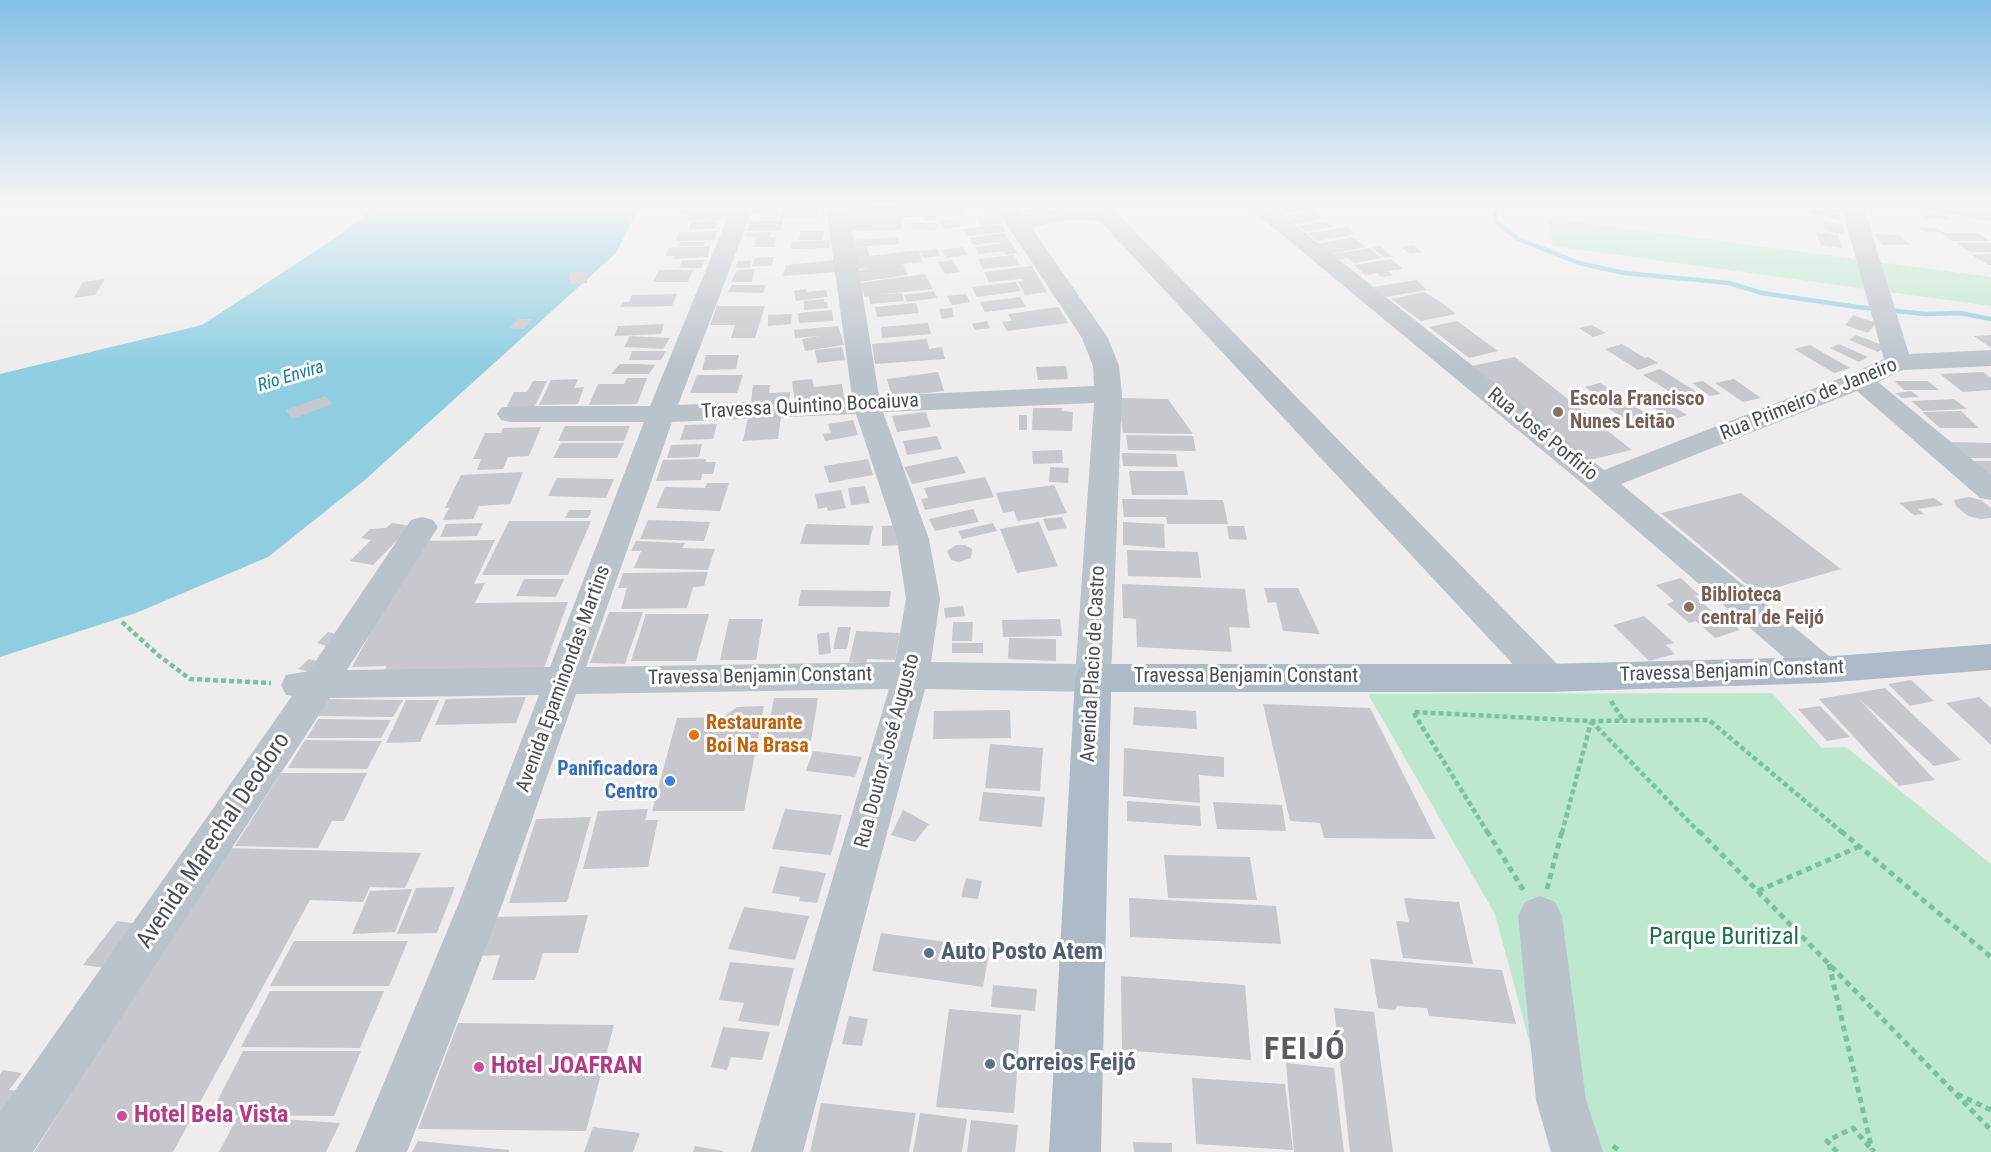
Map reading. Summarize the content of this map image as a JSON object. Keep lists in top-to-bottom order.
{
  "streets": {
    "main road": ["Avenida Placio de Castro", "Travessa Benjamin Constant"],
    "street": [
      "Rua Primeiro de Janeiro",
      "Travessa Quintino Bocaiuva",
      "Rua José Porfirio",
      "Avenida Epaminondas Martins",
      "Rua Doutor José Augusto",
      "Avenida Marechal Deodoro"
    ]
  },
  "crossings": [
    ["Rua Primeiro de Janeiro", "Rua José Porfirio"],
    ["Travessa Quintino Bocaiuva", "Avenida Placio de Castro"],
    ["Travessa Quintino Bocaiuva", "Avenida Epaminondas Martins"],
    ["Travessa Quintino Bocaiuva", "Rua Doutor José Augusto"],
    ["Rua José Porfirio", "Travessa Benjamin Constant"],
    ["Avenida Placio de Castro", "Travessa Benjamin Constant"],
    ["Travessa Benjamin Constant", "Avenida Epaminondas Martins"],
    ["Travessa Benjamin Constant", "Rua Doutor José Augusto"],
    ["Travessa Benjamin Constant", "Avenida Marechal Deodoro"]
  ],
  "districts": ["FEIJÓ"],
  "water": ["Rio Envira"],
  "parks": ["Parque Buritizal"],
  "places": [
    "Escola Francisco Nunes Leitão",
    "Biblioteca central de Feijó",
    "Restaurante Boi Na Brasa",
    "Panificadora Centro",
    "Auto Posto Atem",
    "Correios Feijó",
    "Hotel JOAFRAN",
    "Hotel Bela Vista"
  ]
}
